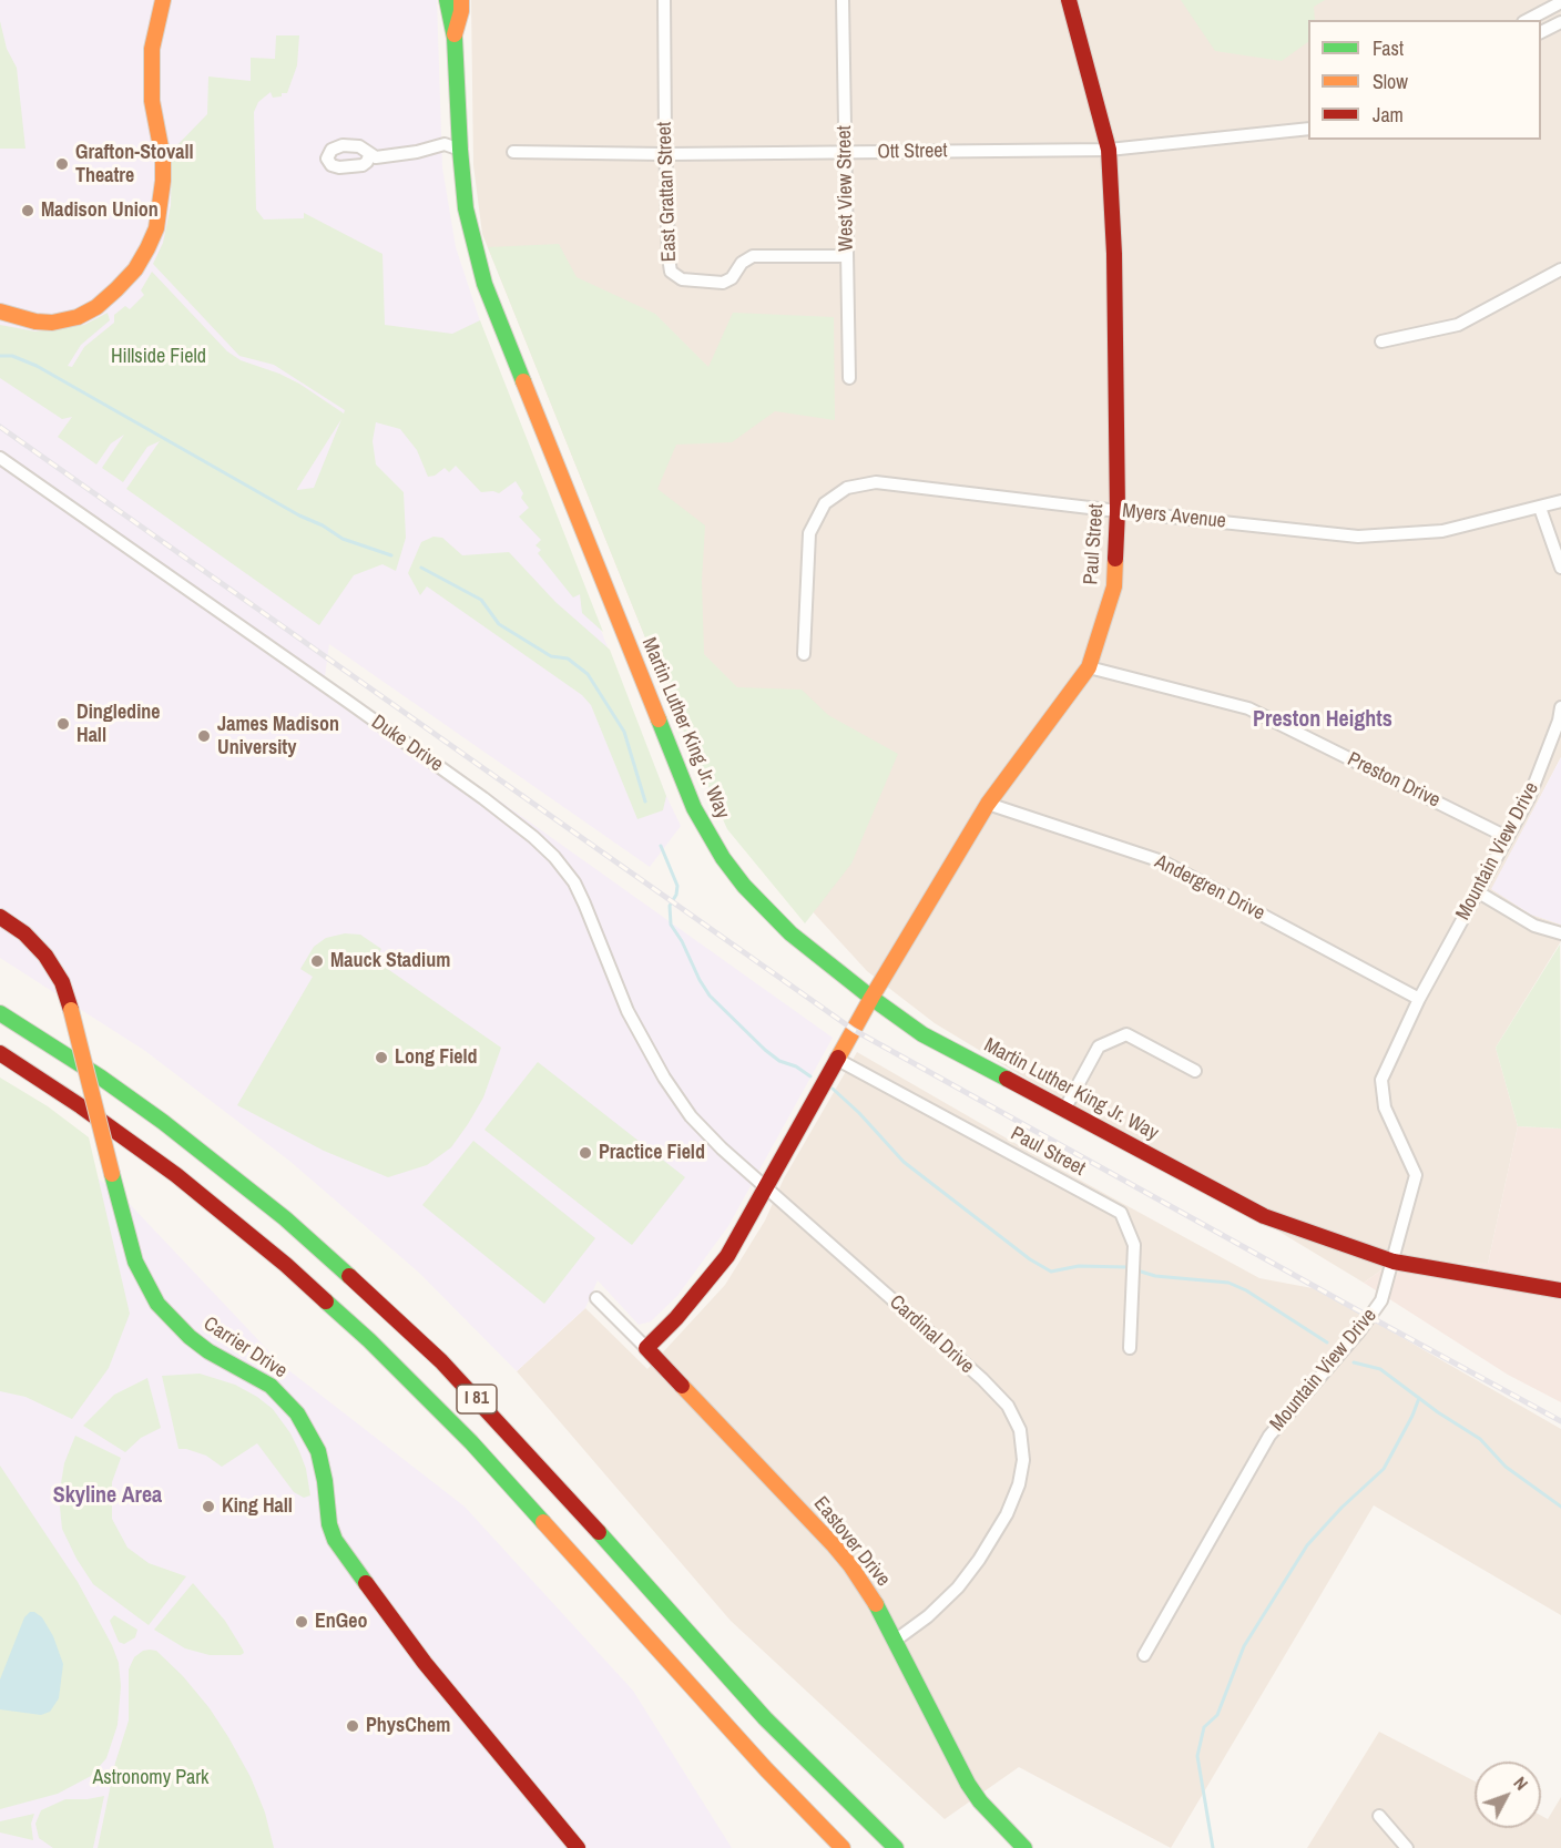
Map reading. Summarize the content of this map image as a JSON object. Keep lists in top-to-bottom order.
{
  "streets": {
    "main road": [
      "Paul Street",
      "Martin Luther King Jr. Way",
      "Carrier Drive",
      "I 81",
      "Eastover Drive"
    ],
    "street": [
      "Ott Street",
      "West View Street",
      "East Grattan Street",
      "Myers Avenue",
      "Duke Drive",
      "Preston Drive",
      "Mountain View Drive",
      "Andergren Drive",
      "Cardinal Drive"
    ]
  },
  "crossings": [
    ["Ott Street", "West View Street"],
    ["Ott Street", "East Grattan Street"],
    ["Ott Street", "Paul Street"],
    ["West View Street", "East Grattan Street"],
    ["Myers Avenue", "Paul Street"],
    ["Paul Street", "Martin Luther King Jr. Way"],
    ["Paul Street", "Preston Drive"],
    ["Paul Street", "Andergren Drive"],
    ["Paul Street", "Cardinal Drive"],
    ["Paul Street", "Eastover Drive"],
    ["Martin Luther King Jr. Way", "Mountain View Drive"],
    ["Duke Drive", "Cardinal Drive"],
    ["Preston Drive", "Mountain View Drive"],
    ["Mountain View Drive", "Andergren Drive"],
    ["Cardinal Drive", "Eastover Drive"]
  ],
  "districts": ["Preston Heights", "Skyline Area"],
  "parks": ["Hillside Field", "Astronomy Park"],
  "places": [
    "Grafton-Stovall Theatre",
    "Madison Union",
    "Dingledine Hall",
    "James Madison University",
    "Mauck Stadium",
    "Long Field",
    "Practice Field",
    "King Hall",
    "EnGeo",
    "PhysChem"
  ],
  "legend": ["Fast", "Slow", "Jam"],
  "north": "top right"
}
